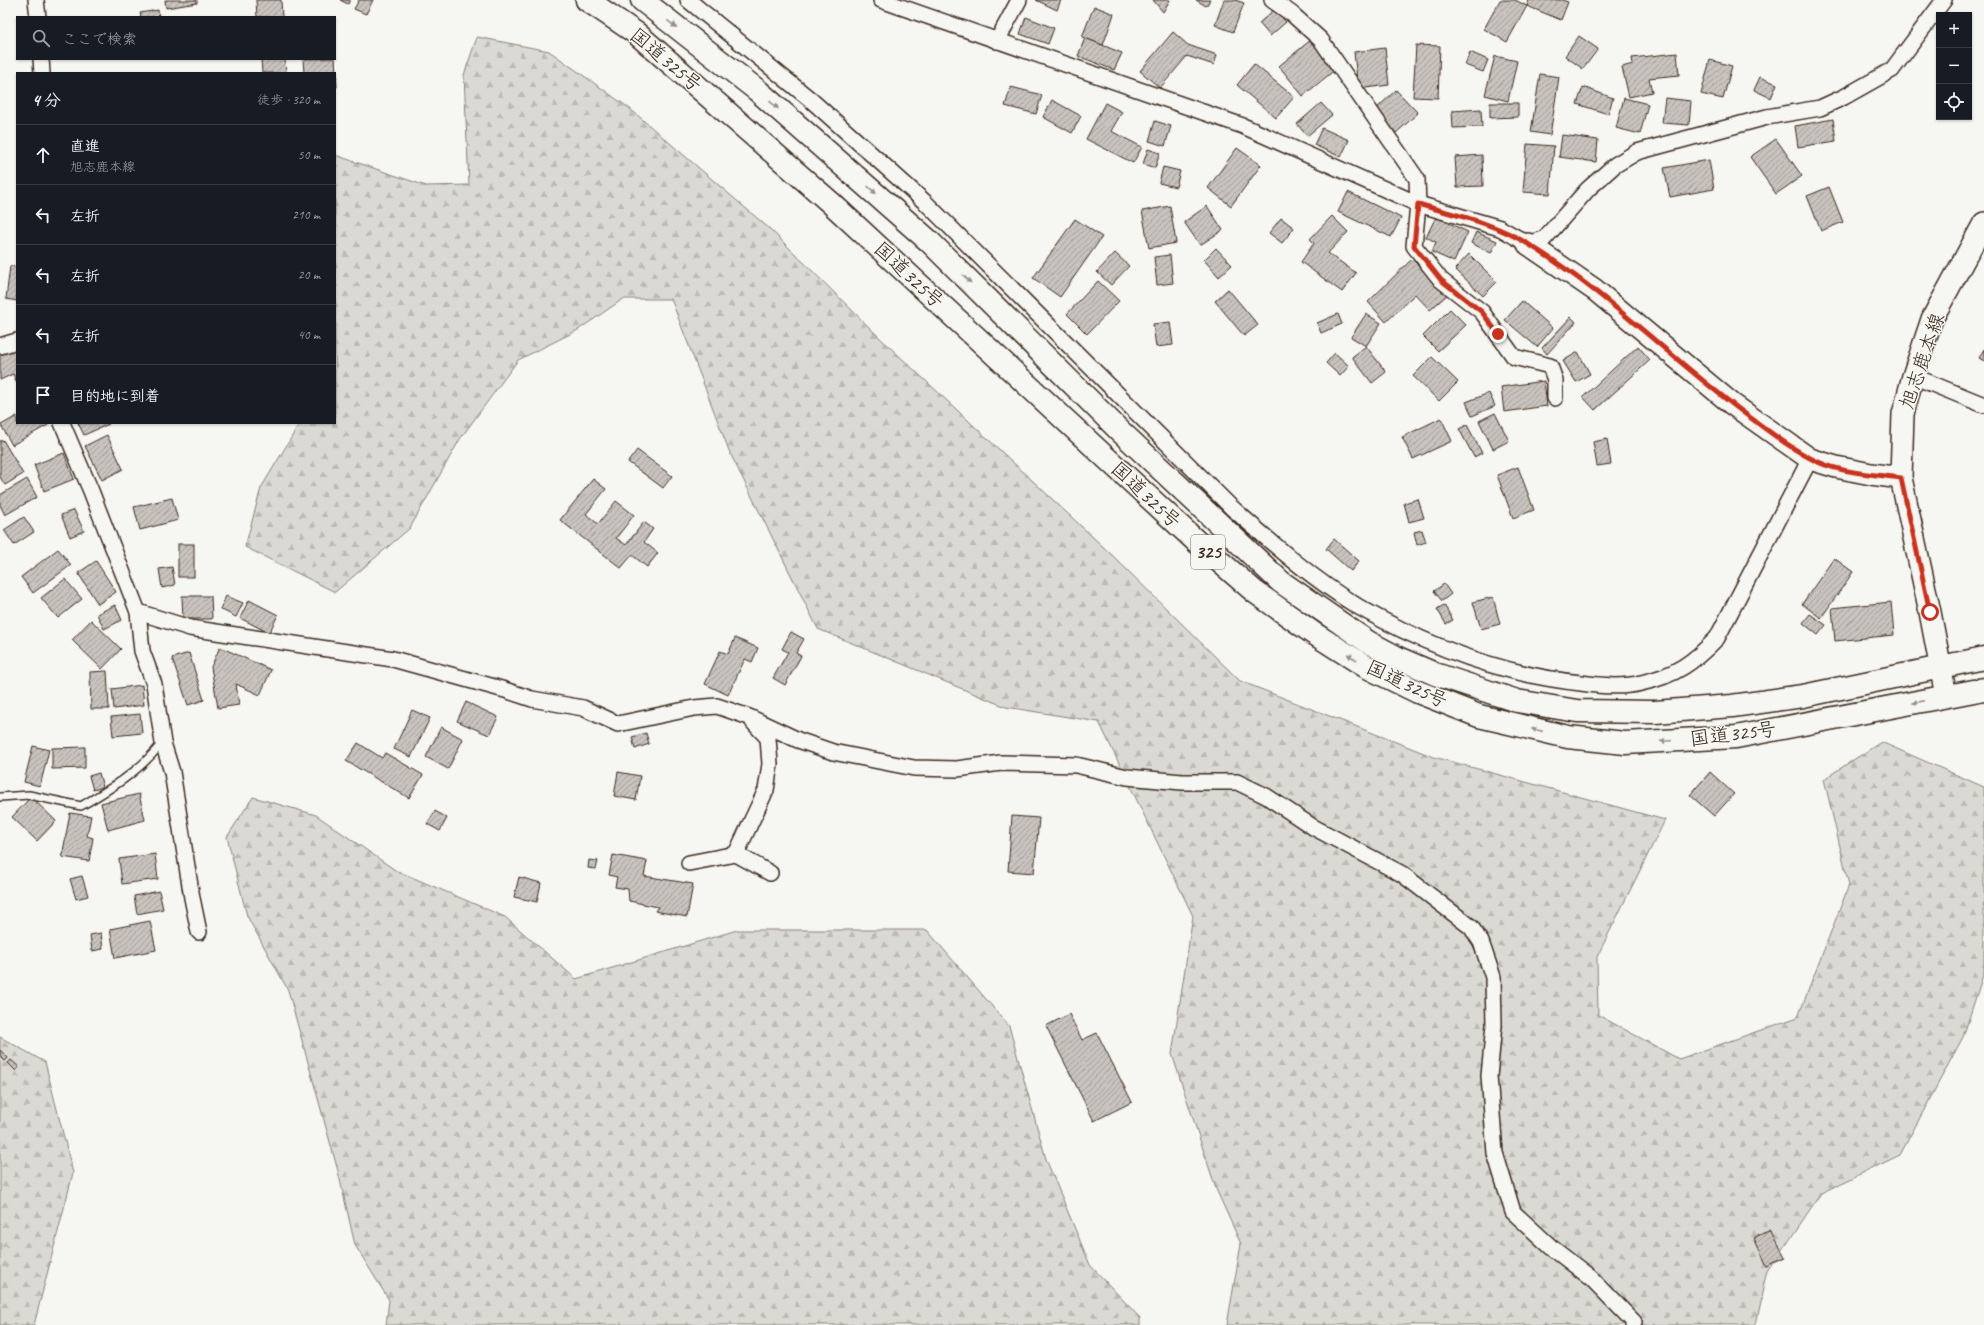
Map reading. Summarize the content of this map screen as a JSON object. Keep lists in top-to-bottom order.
{
  "streets": {
    "highway": ["国道325号", "325"],
    "main road": ["旭志鹿本線"]
  },
  "crossings": [
    ["国道325号", "旭志鹿本線"]
  ],
  "page": {
    "map_buttons": ["+", "−"],
    "search": "ここで検索",
    "heading": ["4 分", "徒歩 · 320 m"],
    "list": [
      ["直進", "旭志鹿本線", "50 m"],
      ["左折", "210 m"],
      ["左折", "20 m"],
      ["左折", "40 m"],
      "目的地に到着"
    ]
  }
}
